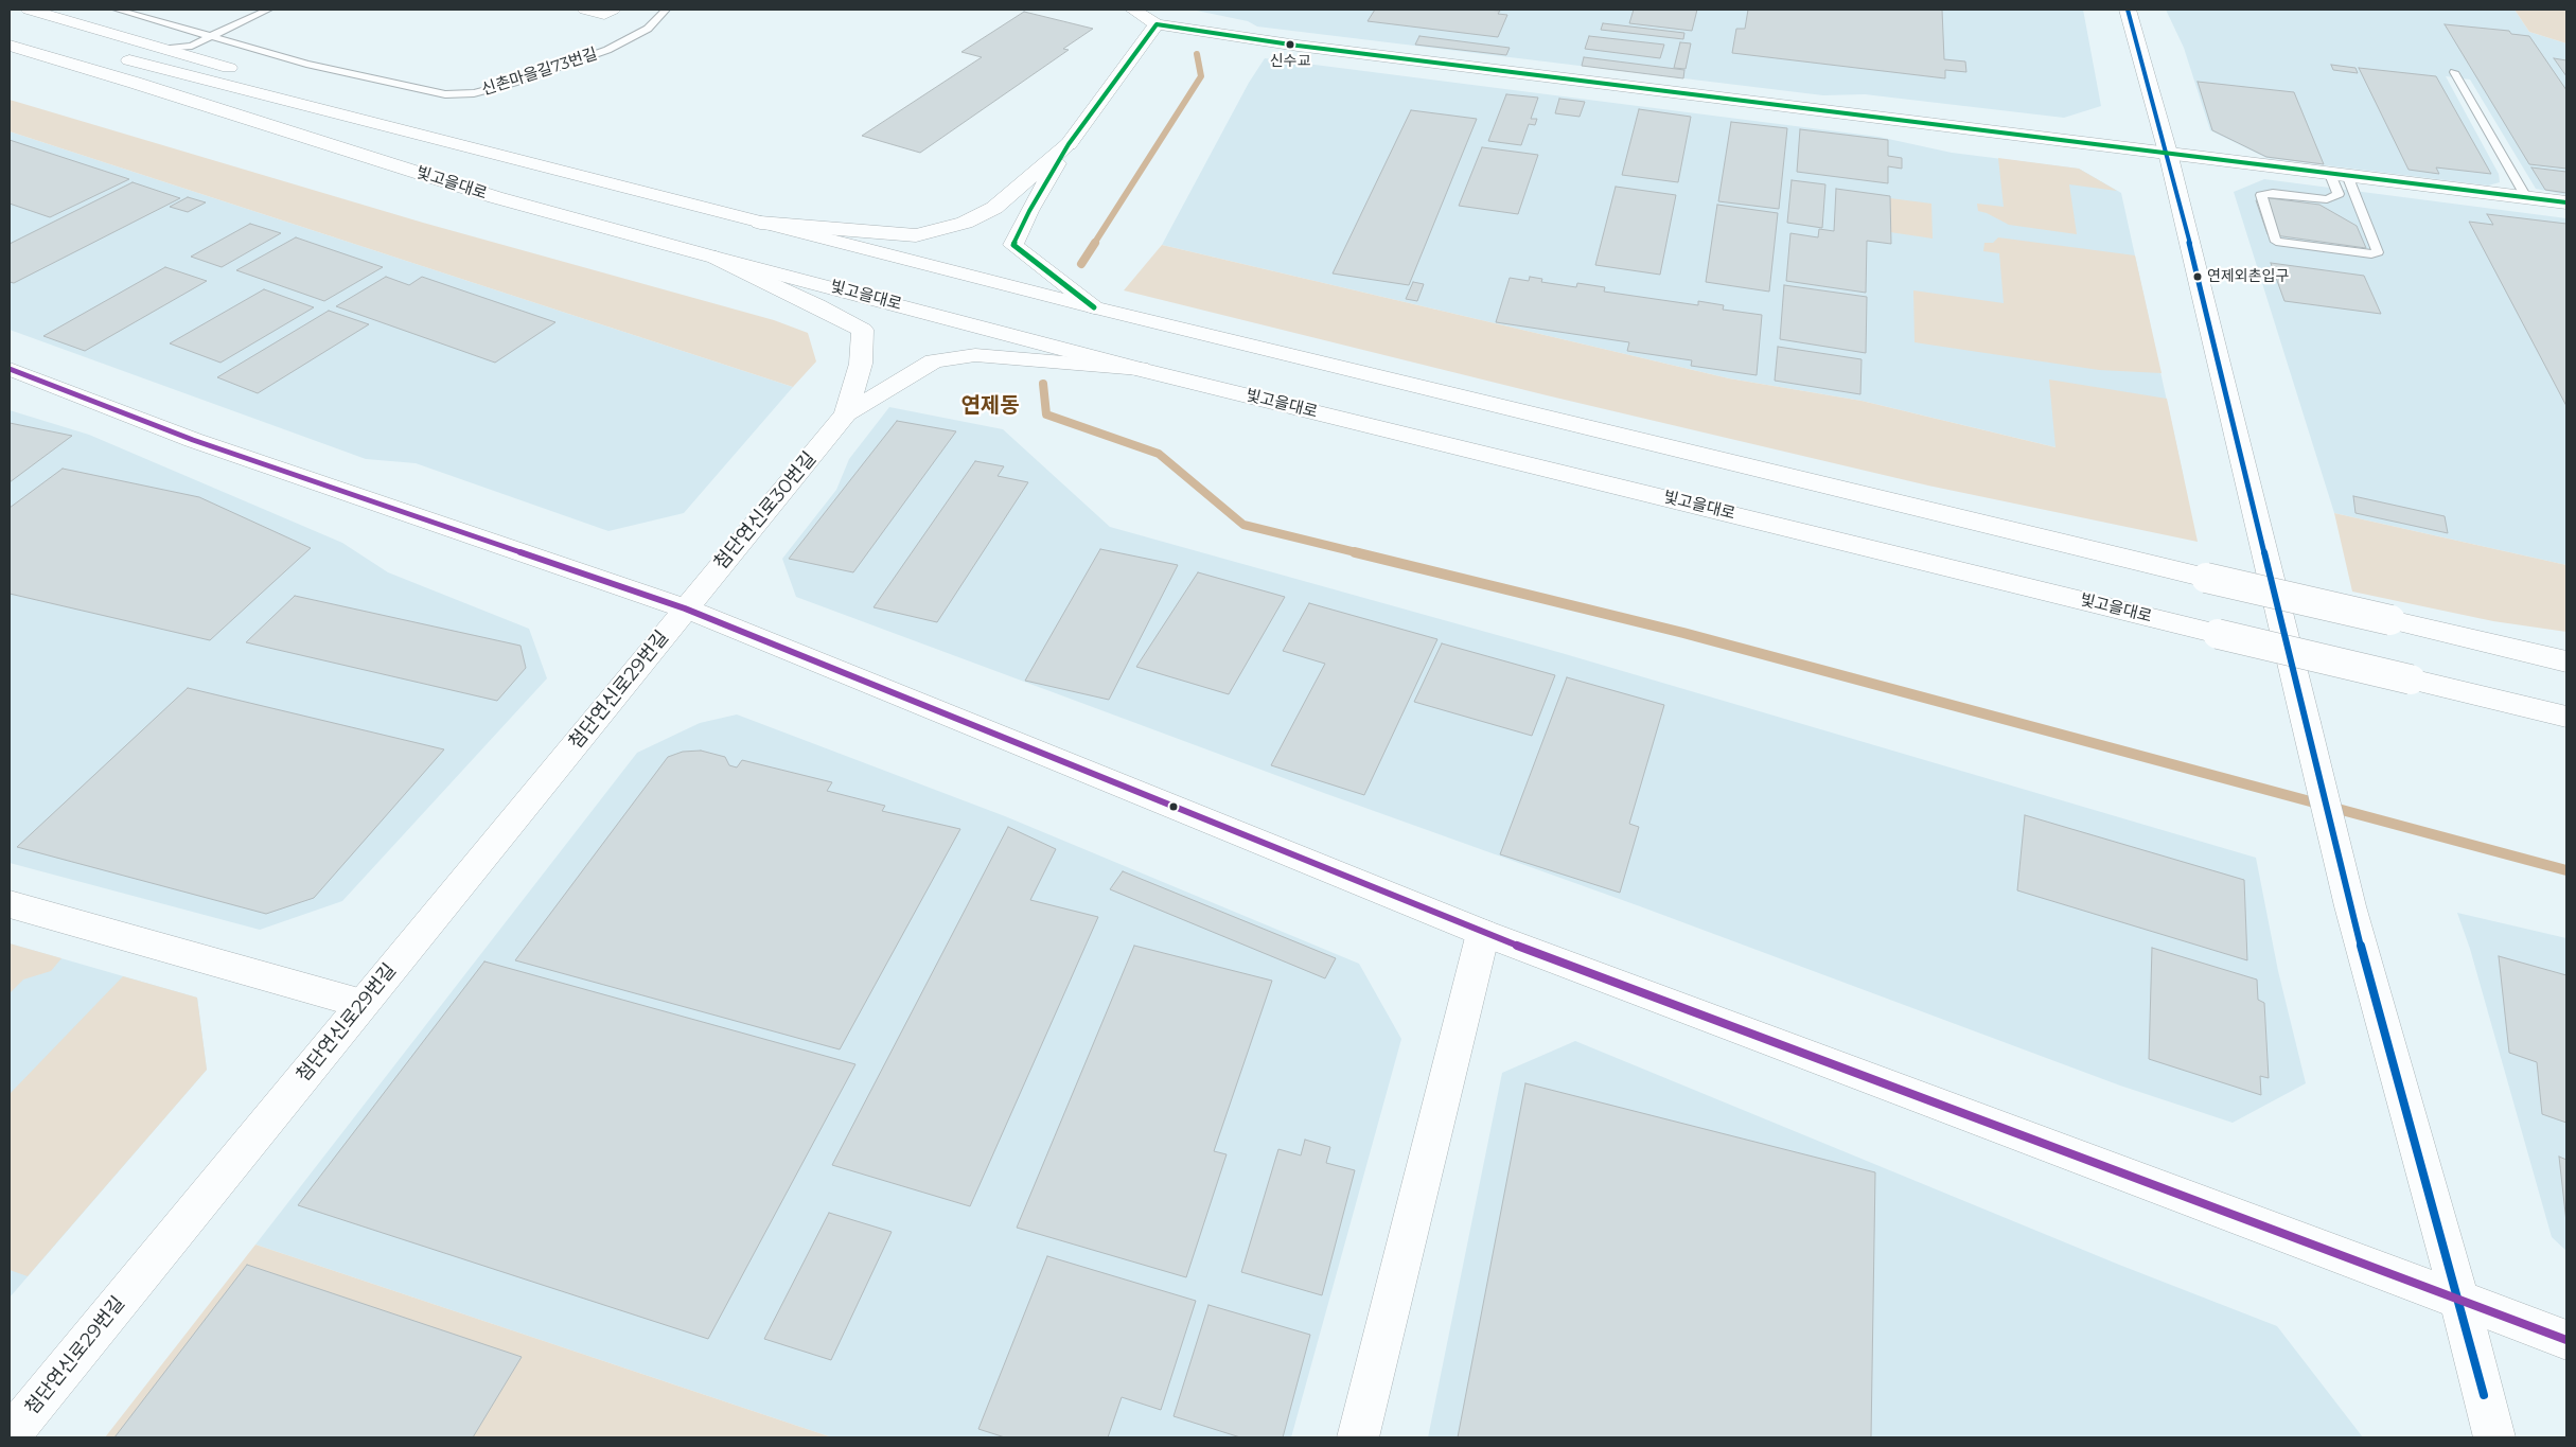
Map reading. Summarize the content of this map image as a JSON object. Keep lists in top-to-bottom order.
{
  "streets": {
    "main road": ["빛고을대로", "첨단연신로30번길", "첨단연신로29번길"],
    "lane": ["신촌마을길73번길"]
  },
  "crossings": [
    ["첨단연신로30번길", "첨단연신로29번길"]
  ],
  "districts": ["연제동"],
  "places": ["신수교", "연제외촌입구"]
}
